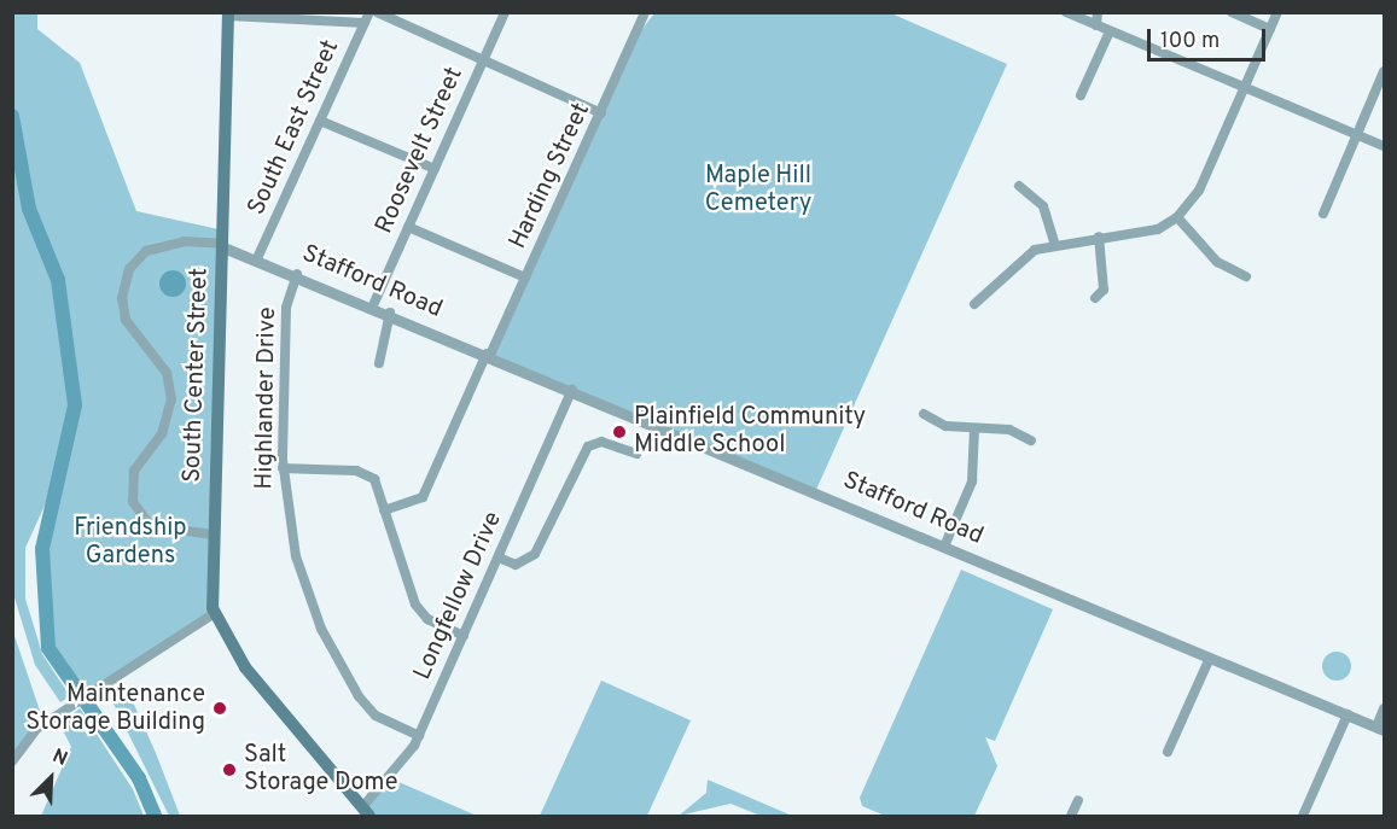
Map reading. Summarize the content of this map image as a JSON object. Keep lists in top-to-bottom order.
{
  "streets": {
    "main road": ["South Center Street"],
    "street": [
      "South East Street",
      "Roosevelt Street",
      "Harding Street",
      "Stafford Road",
      "Highlander Drive",
      "Longfellow Drive"
    ]
  },
  "crossings": [
    ["South East Street", "Stafford Road"],
    ["Roosevelt Street", "Stafford Road"],
    ["Harding Street", "Stafford Road"],
    ["Stafford Road", "South Center Street"],
    ["Stafford Road", "Highlander Drive"],
    ["Stafford Road", "Longfellow Drive"],
    ["South Center Street", "Longfellow Drive"],
    ["Highlander Drive", "Longfellow Drive"]
  ],
  "parks": ["Maple Hill Cemetery", "Friendship Gardens"],
  "places": ["Plainfield Community Middle School", "Maintenance Storage Building", "Salt Storage Dome"],
  "scale_bar": "100 m",
  "north": "top right"
}
